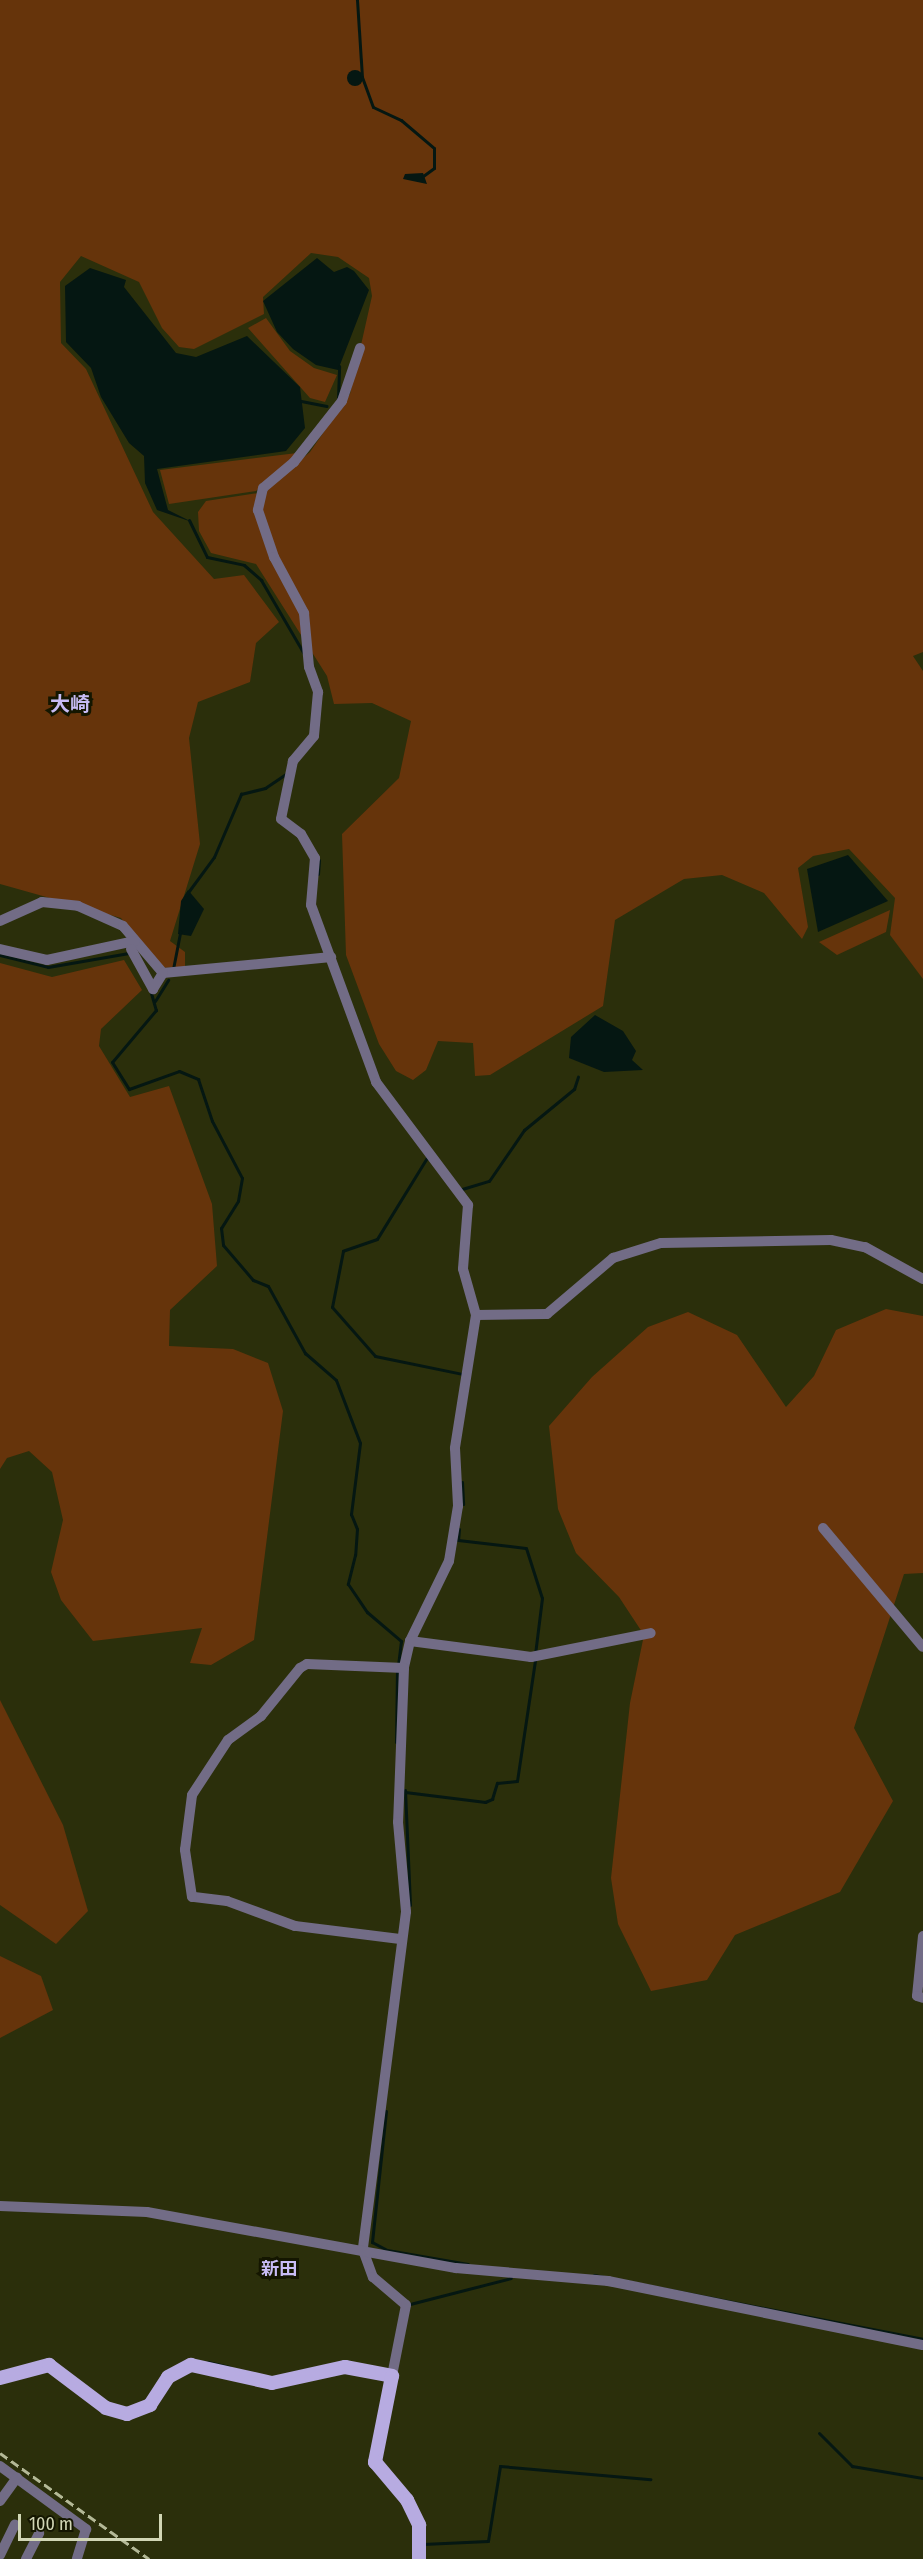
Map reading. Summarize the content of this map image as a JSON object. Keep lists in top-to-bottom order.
{
  "districts": ["大崎", "新田"],
  "scale_bar": "100 m"
}
